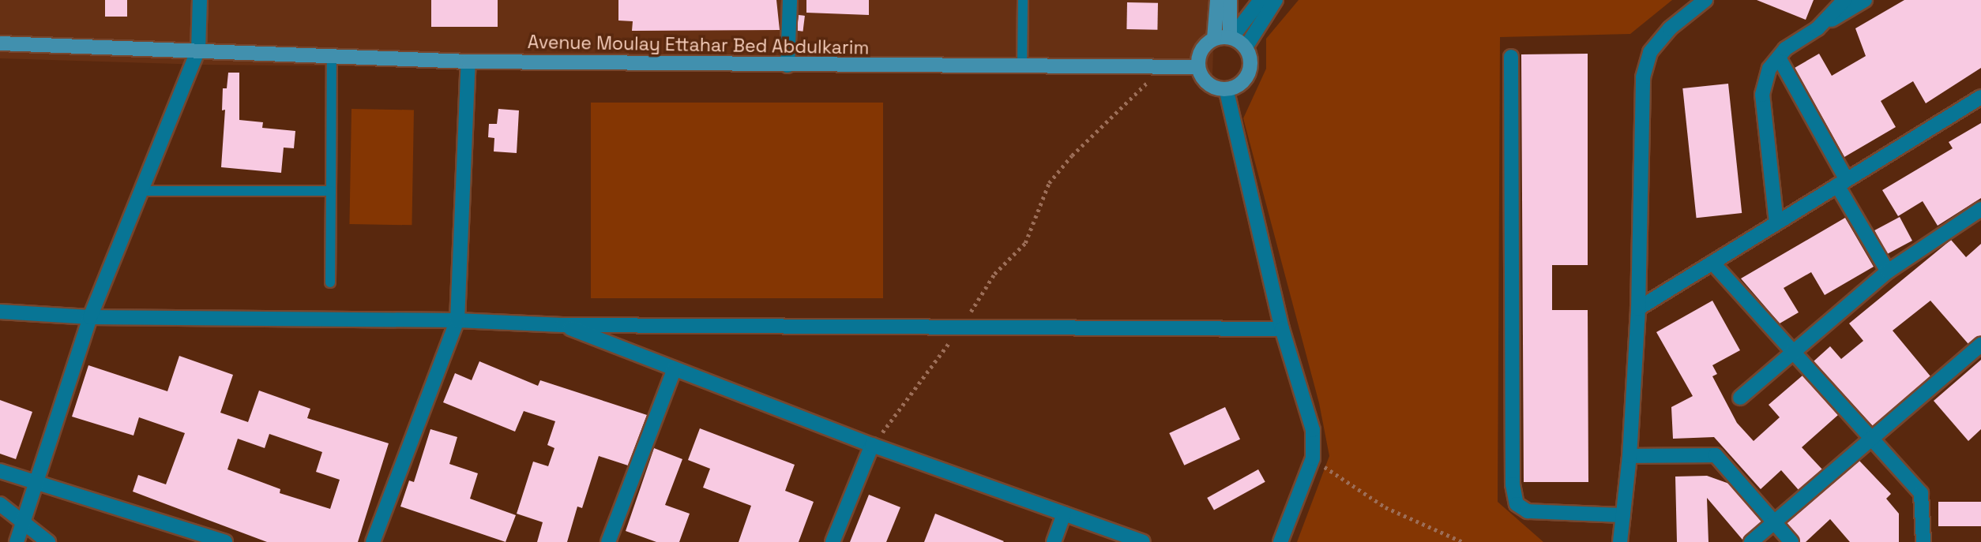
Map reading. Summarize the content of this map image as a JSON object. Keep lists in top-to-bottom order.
{
  "streets": {
    "street": ["Avenue Moulay Ettahar Bed Abdulkarim"]
  }
}
